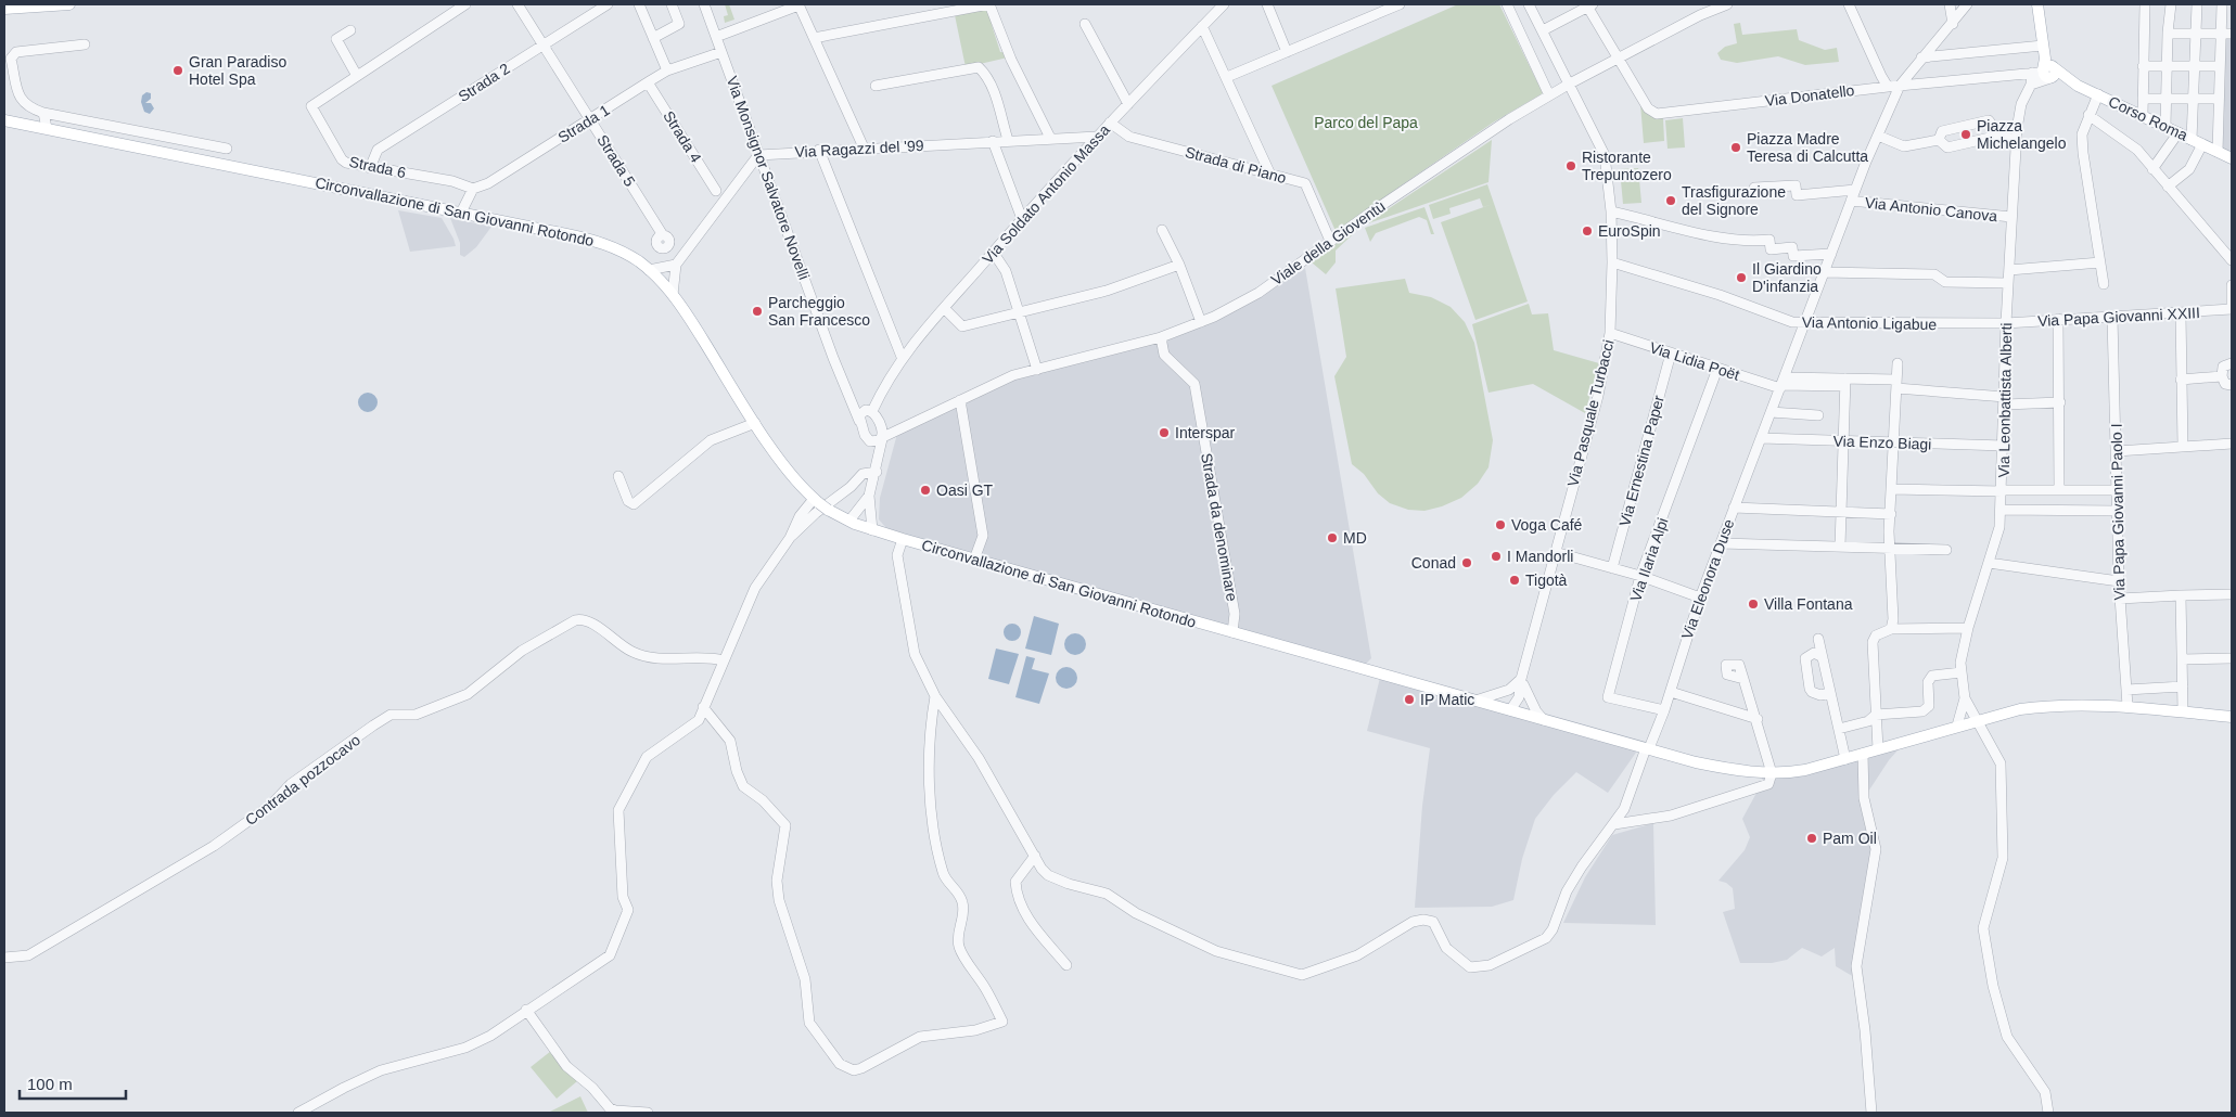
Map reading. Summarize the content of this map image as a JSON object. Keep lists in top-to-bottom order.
{
  "streets": {
    "main road": ["Corso Roma", "Circonvallazione di San Giovanni Rotondo"],
    "street": [
      "Strada 2",
      "Via Donatello",
      "Strada 1",
      "Strada 4",
      "Via Ragazzi del '99",
      "Strada 5",
      "Strada di Piano",
      "Strada 6",
      "Via Monsignor Salvatore Novelli",
      "Via Soldato Antonio Massa",
      "Via Antonio Canova",
      "Viale della Gioventù",
      "Via Papa Giovanni XXIII",
      "Via Antonio Ligabue",
      "Via Lidia Poët",
      "Via Leonbattista Alberti",
      "Via Pasquale Turbacci",
      "Via Enzo Biagi",
      "Via Ernestina Paper",
      "Via Papa Giovanni Paolo I",
      "Strada da denominare",
      "Via Ilaria Alpi",
      "Via Eleonora Duse",
      "Contrada pozzocavo"
    ]
  },
  "crossings": [
    ["Strada 2", "Strada 5"],
    ["Strada 2", "Strada 6"],
    ["Via Donatello", "Viale della Gioventù"],
    ["Via Donatello", "Via Leonbattista Alberti"],
    ["Via Donatello", "Via Eleonora Duse"],
    ["Strada 1", "Strada 4"],
    ["Strada 1", "Strada 5"],
    ["Strada 1", "Strada 6"],
    ["Strada 1", "Via Monsignor Salvatore Novelli"],
    ["Via Ragazzi del '99", "Via Monsignor Salvatore Novelli"],
    ["Via Ragazzi del '99", "Via Soldato Antonio Massa"],
    ["Strada di Piano", "Via Soldato Antonio Massa"],
    ["Strada di Piano", "Viale della Gioventù"],
    ["Via Monsignor Salvatore Novelli", "Via Soldato Antonio Massa"],
    ["Via Monsignor Salvatore Novelli", "Viale della Gioventù"],
    ["Via Antonio Canova", "Via Leonbattista Alberti"],
    ["Via Antonio Canova", "Via Eleonora Duse"],
    ["Circonvallazione di San Giovanni Rotondo", "Via Leonbattista Alberti"],
    ["Circonvallazione di San Giovanni Rotondo", "Via Pasquale Turbacci"],
    ["Circonvallazione di San Giovanni Rotondo", "Via Papa Giovanni Paolo I"],
    ["Circonvallazione di San Giovanni Rotondo", "Strada da denominare"],
    ["Circonvallazione di San Giovanni Rotondo", "Via Eleonora Duse"],
    ["Viale della Gioventù", "Via Pasquale Turbacci"],
    ["Viale della Gioventù", "Strada da denominare"],
    ["Via Papa Giovanni XXIII", "Via Antonio Ligabue"],
    ["Via Papa Giovanni XXIII", "Via Leonbattista Alberti"],
    ["Via Papa Giovanni XXIII", "Via Papa Giovanni Paolo I"],
    ["Via Antonio Ligabue", "Via Leonbattista Alberti"],
    ["Via Antonio Ligabue", "Via Pasquale Turbacci"],
    ["Via Antonio Ligabue", "Via Eleonora Duse"],
    ["Via Lidia Poët", "Via Leonbattista Alberti"],
    ["Via Lidia Poët", "Via Pasquale Turbacci"],
    ["Via Lidia Poët", "Via Ernestina Paper"],
    ["Via Lidia Poët", "Via Ilaria Alpi"],
    ["Via Lidia Poët", "Via Eleonora Duse"],
    ["Via Leonbattista Alberti", "Via Enzo Biagi"],
    ["Via Enzo Biagi", "Via Eleonora Duse"],
    ["Via Ilaria Alpi", "Via Eleonora Duse"]
  ],
  "parks": ["Parco del Papa"],
  "places": [
    "Gran Paradiso Hotel Spa",
    "Piazza Michelangelo",
    "Piazza Madre Teresa di Calcutta",
    "Ristorante Trepuntozero",
    "Trasfigurazione del Signore",
    "EuroSpin",
    "Il Giardino D'infanzia",
    "Parcheggio San Francesco",
    "Interspar",
    "Oasi GT",
    "Voga Café",
    "MD",
    "I Mandorli",
    "Conad",
    "Tigotà",
    "Villa Fontana",
    "IP Matic",
    "Pam Oil"
  ],
  "scale_bar": "100 m"
}
